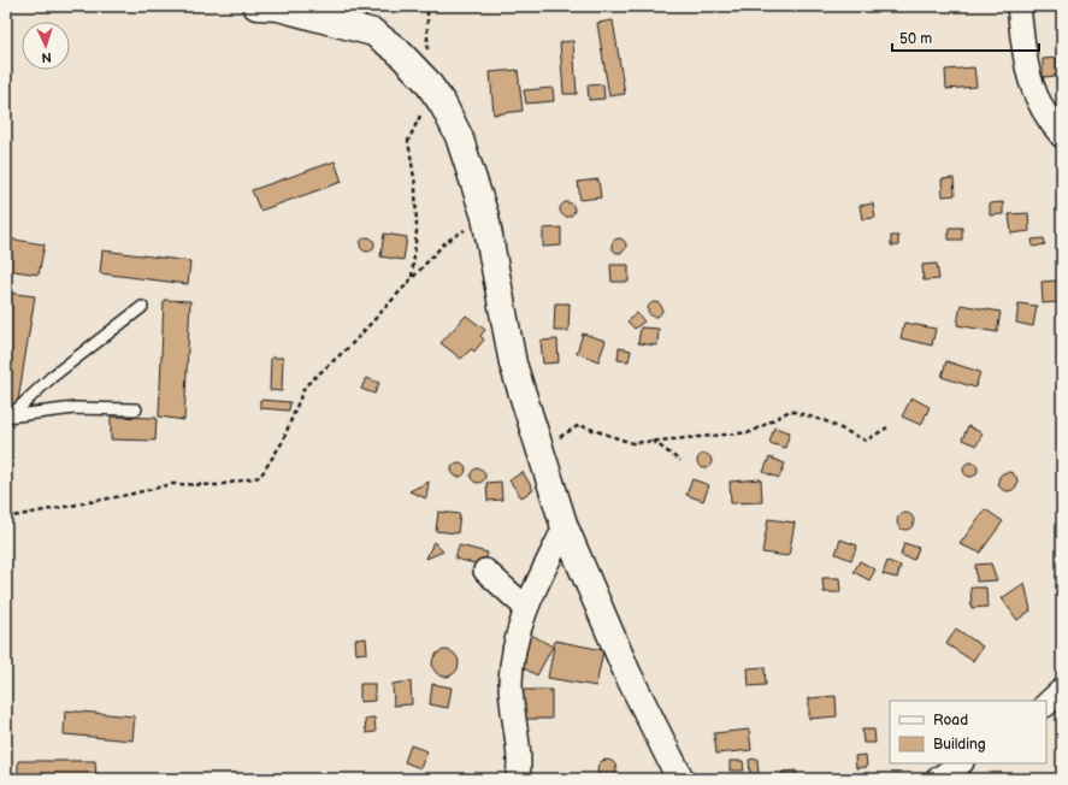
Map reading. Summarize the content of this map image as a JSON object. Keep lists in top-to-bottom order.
{
  "legend": ["Road", "Building"],
  "scale_bar": "50 m",
  "north": "bottom"
}
